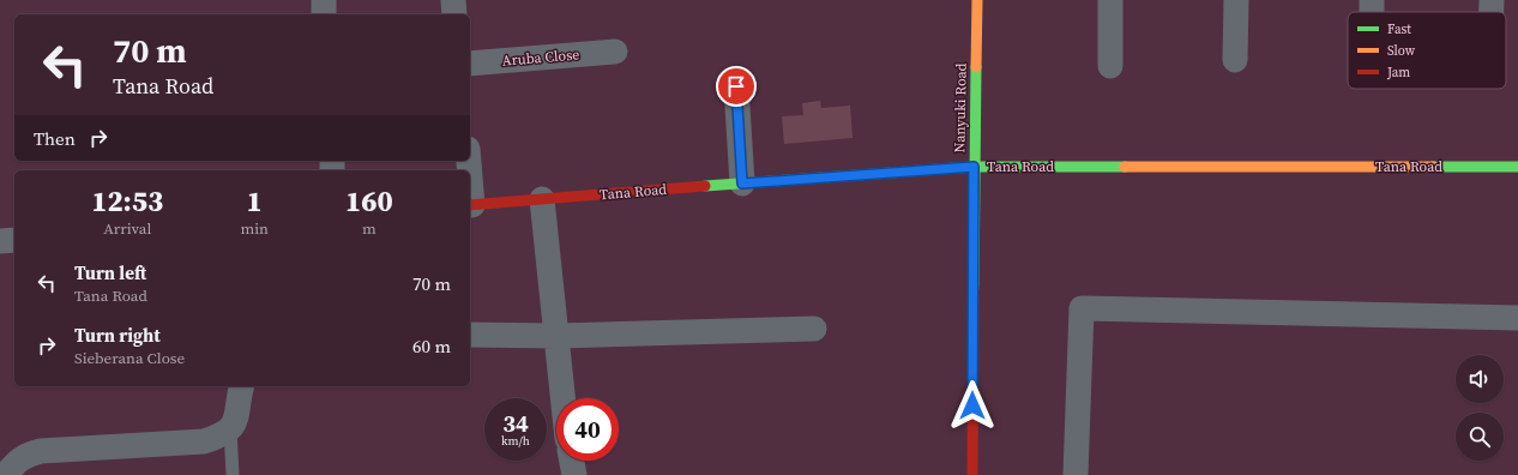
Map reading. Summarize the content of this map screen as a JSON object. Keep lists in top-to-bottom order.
{
  "streets": {
    "street": ["Aruba Close", "Nanyuki Road", "Tana Road"]
  },
  "crossings": [
    ["Nanyuki Road", "Tana Road"]
  ],
  "legend": ["Fast", "Slow", "Jam"],
  "page": {
    "turn": ["70 m", "Tana Road"],
    "then": "Then",
    "eta": [
      "12:53",
      "Arrival",
      "1",
      "min",
      "160",
      "m"
    ],
    "list": [
      {
        "name": "Turn left",
        "note": "Tana Road",
        "value": "70 m"
      },
      {
        "name": "Turn right",
        "note": "Sieberana Close",
        "value": "60 m"
      }
    ],
    "speed": "34 km/h",
    "limit": "40"
  }
}
